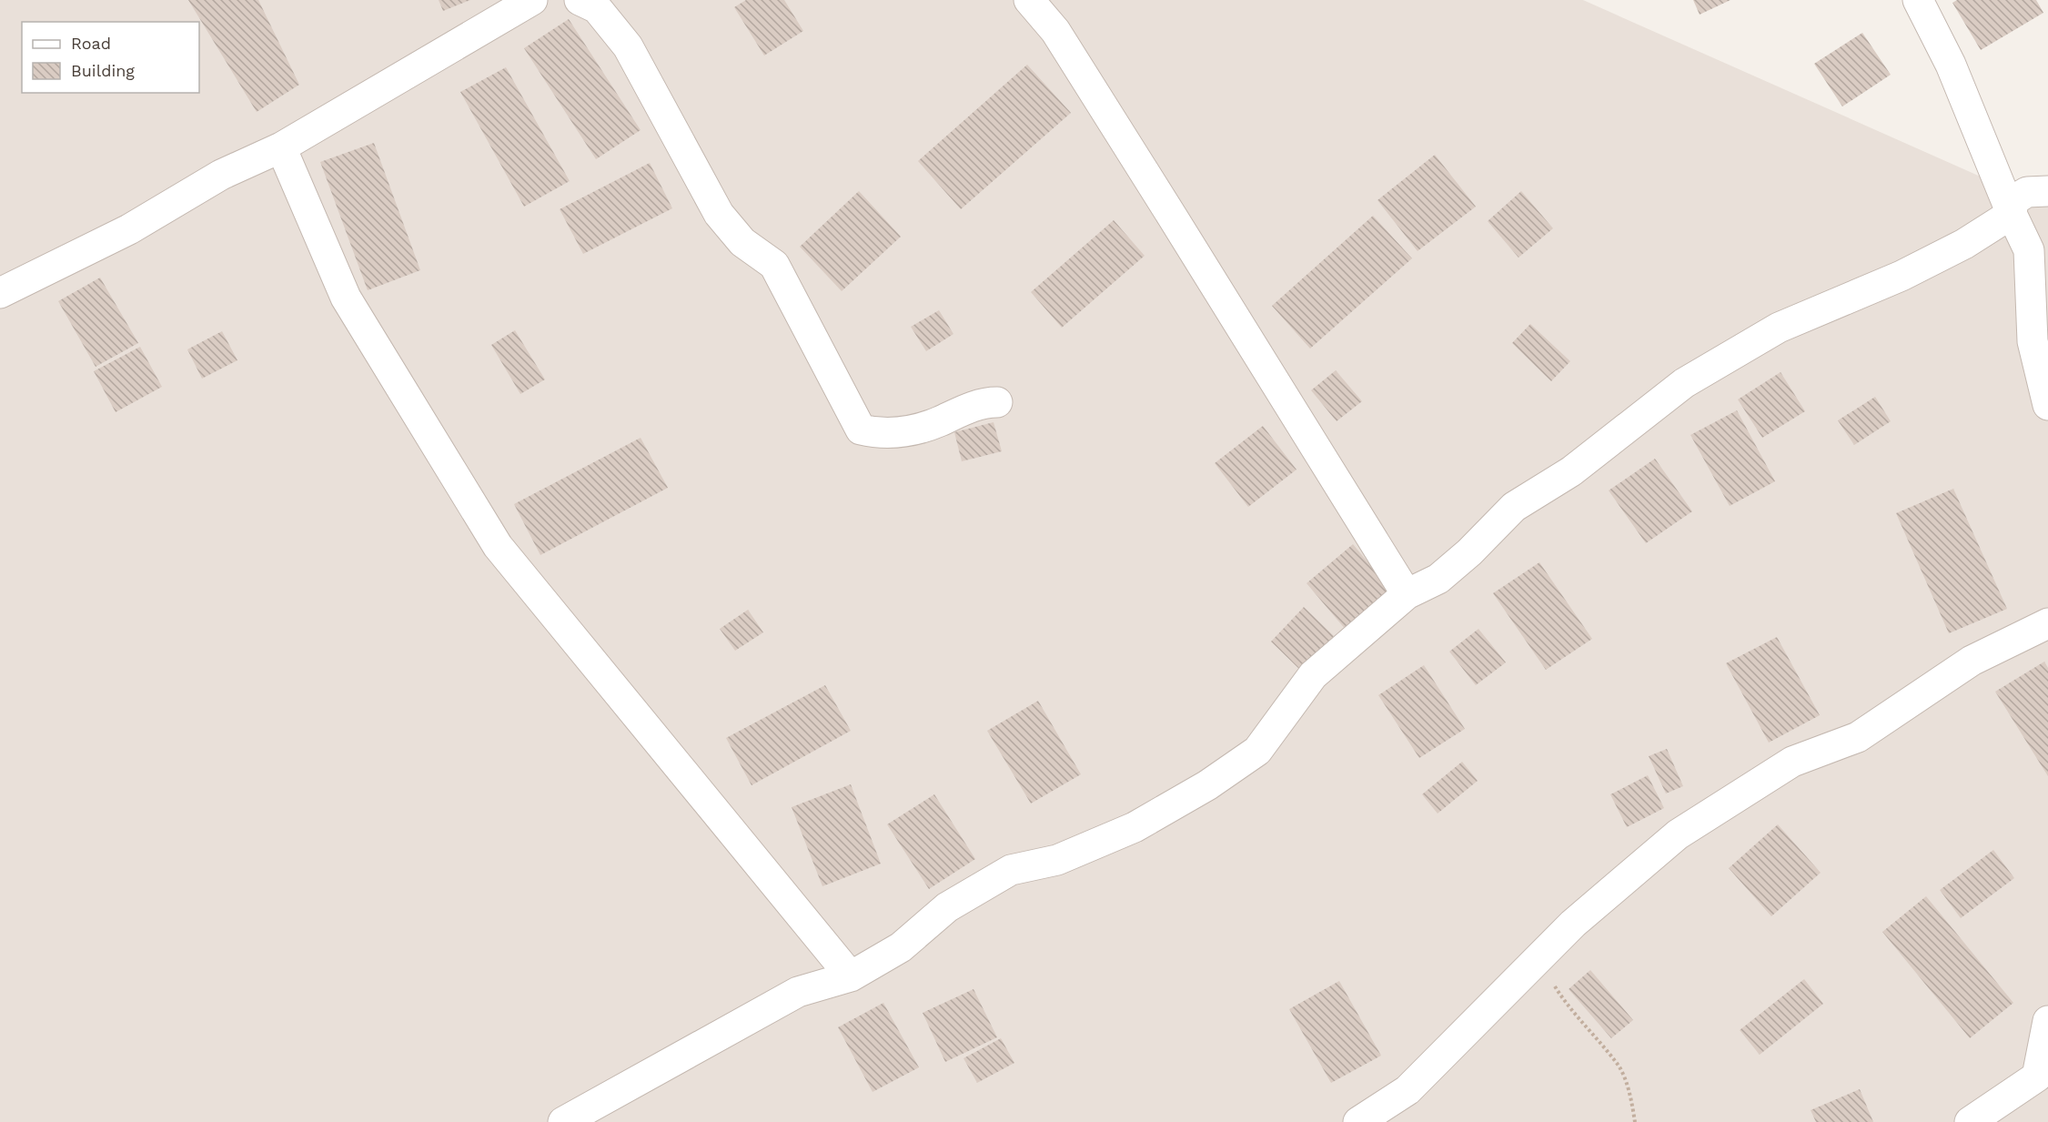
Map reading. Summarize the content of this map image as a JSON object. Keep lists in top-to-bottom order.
{
  "legend": ["Road", "Building"]
}
